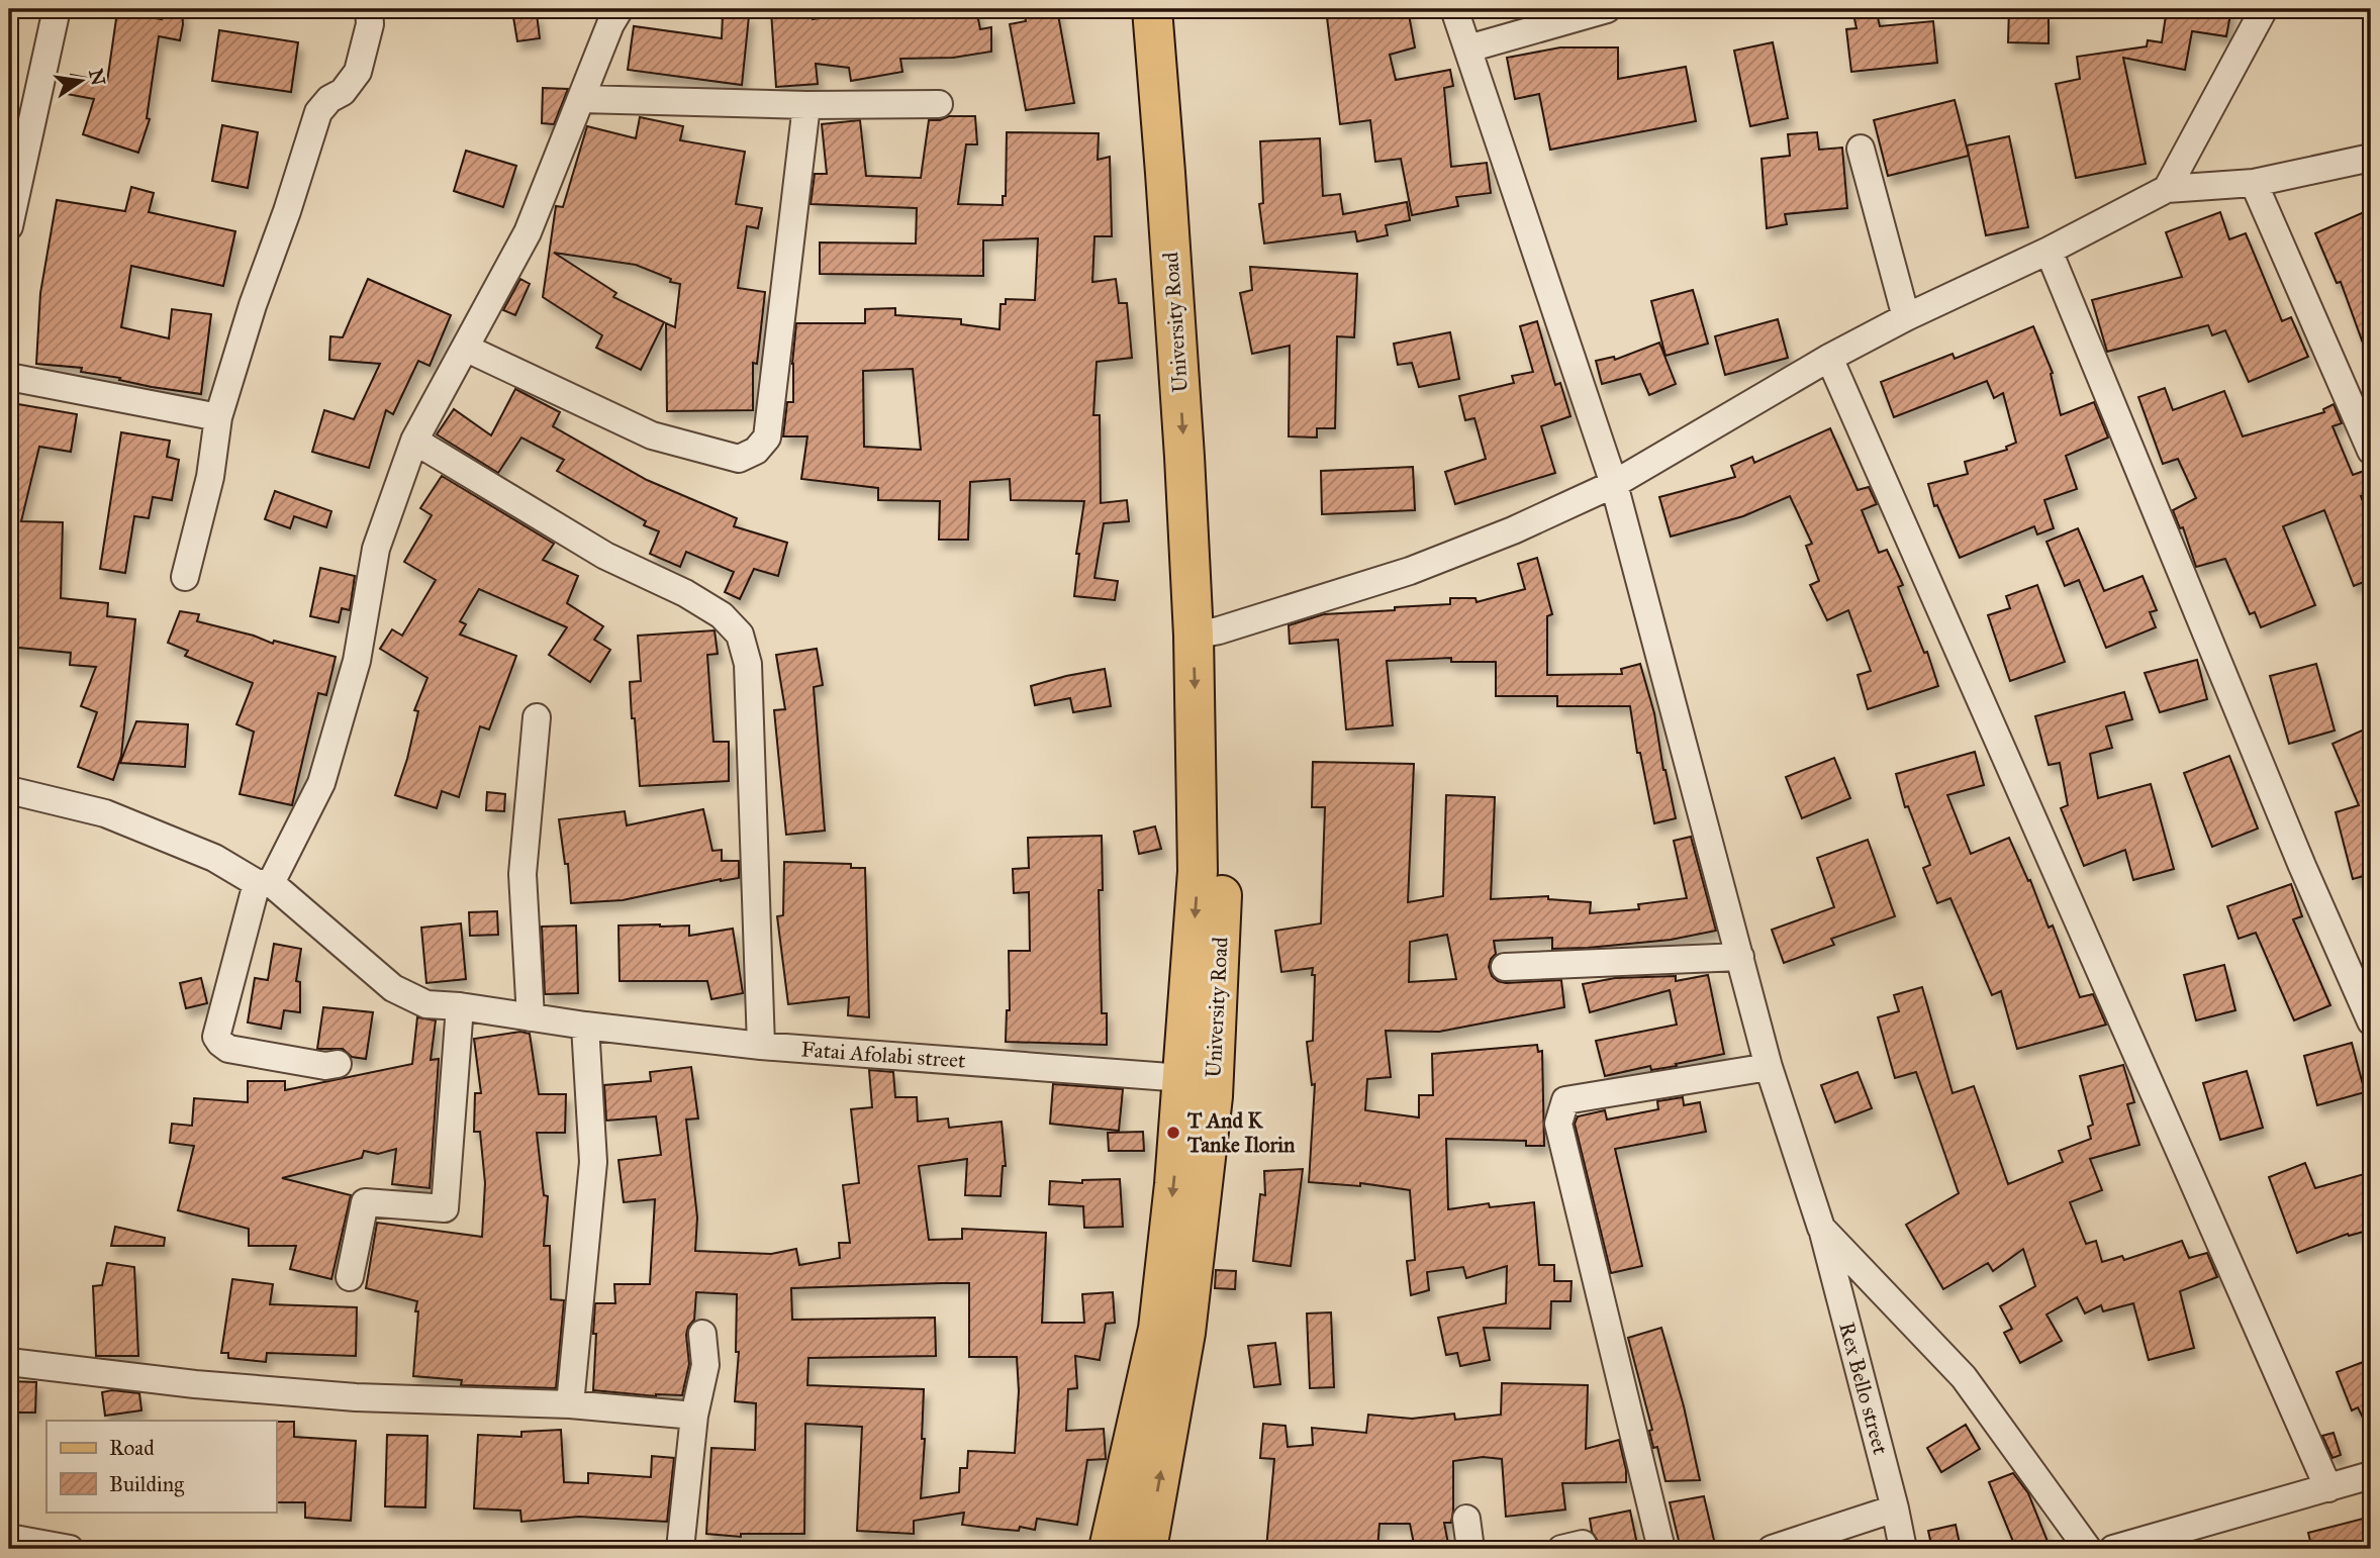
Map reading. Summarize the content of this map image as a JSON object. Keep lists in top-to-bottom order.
{
  "streets": {
    "main road": ["University Road"],
    "street": ["Fatai Afolabi street", "Rex Bello street"]
  },
  "crossings": [
    ["University Road", "Fatai Afolabi street"]
  ],
  "places": ["T And K Tanke Ilorin"],
  "legend": ["Road", "Building"],
  "north": "right"
}
